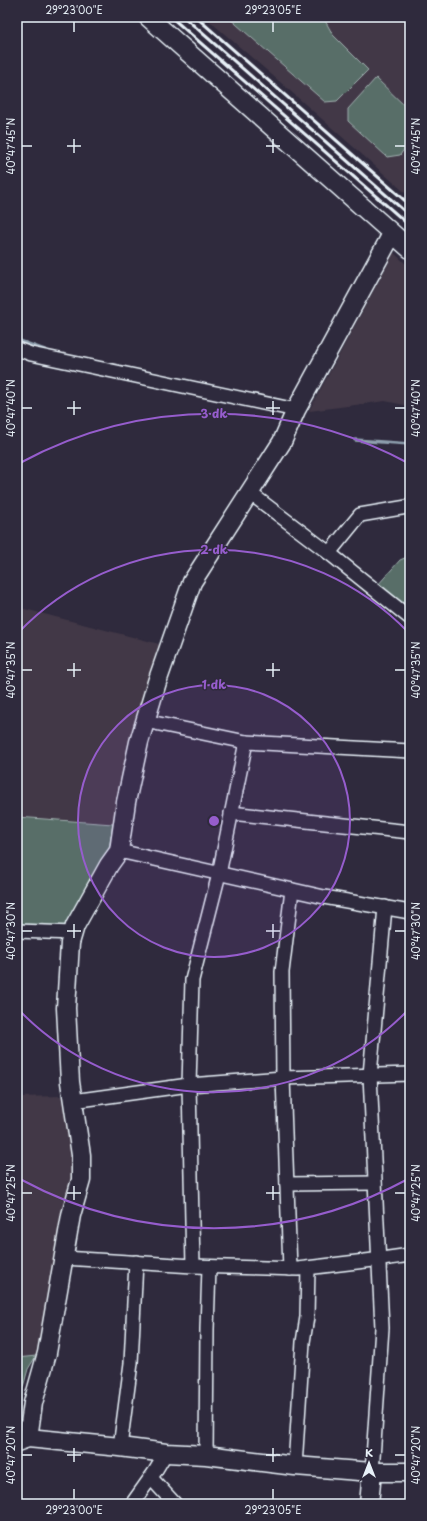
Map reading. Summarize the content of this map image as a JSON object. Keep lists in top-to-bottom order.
{
  "north": "top",
  "coordinates": [
    "29°23'00\"E",
    "29°23'05\"E",
    "40°47'45\"N",
    "40°47'40\"N",
    "40°47'35\"N",
    "40°47'30\"N",
    "40°47'25\"N",
    "40°47'20\"N"
  ],
  "rings": ["3 dk", "2 dk", "1 dk"]
}
